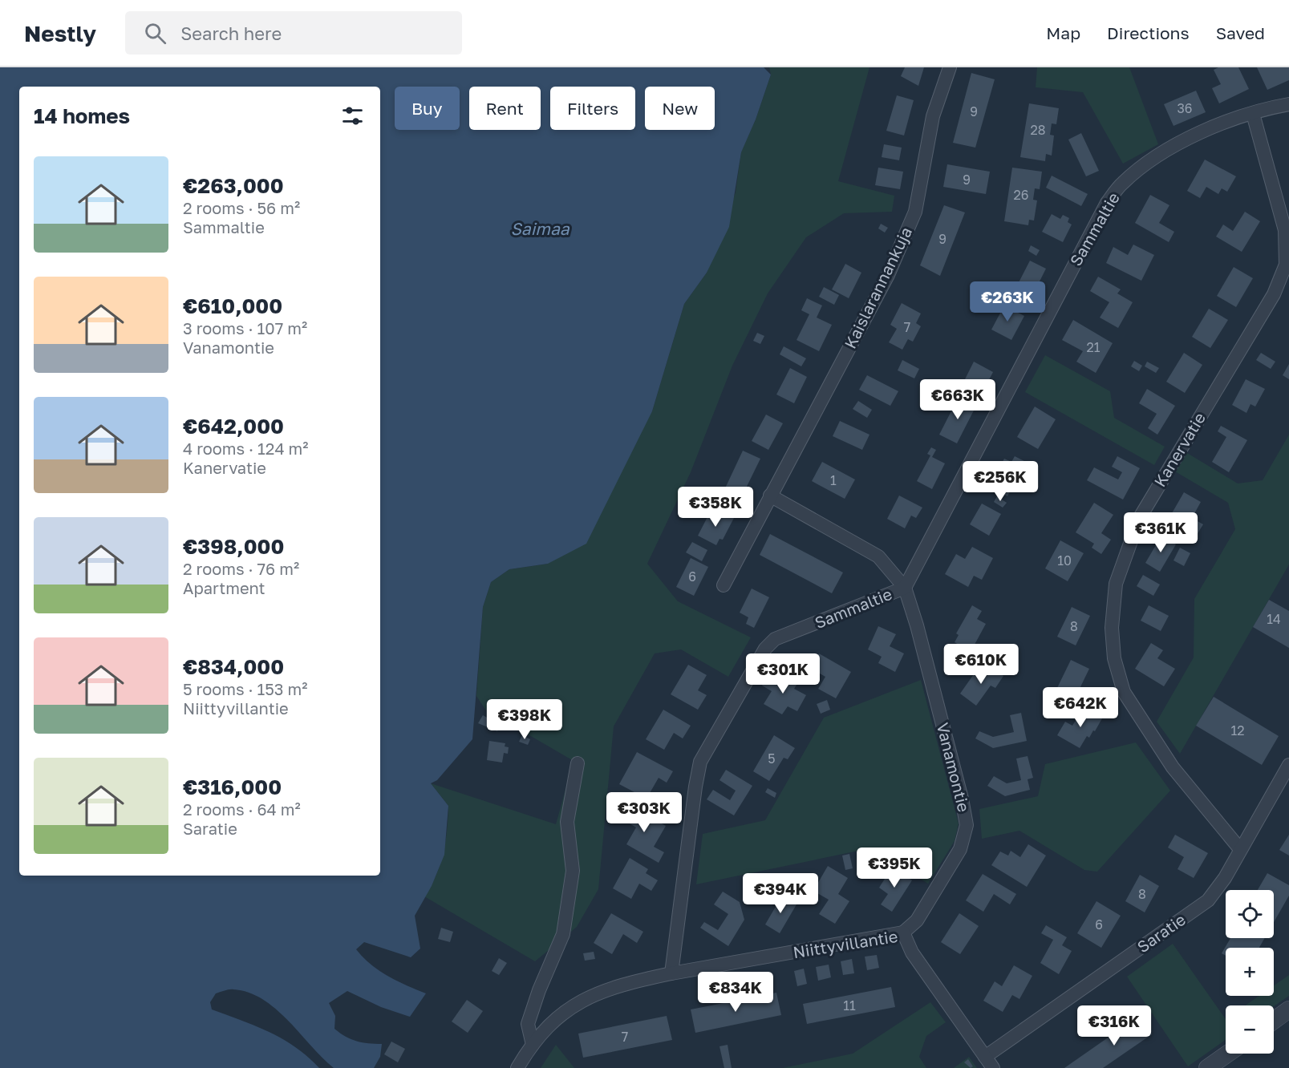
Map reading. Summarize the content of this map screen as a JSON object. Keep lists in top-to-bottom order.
{
  "streets": {
    "street": [
      "Sammaltie",
      "Kaislarannankuja",
      "Kanervatie",
      "Vanamontie",
      "Saratie",
      "Niittyvillantie"
    ]
  },
  "crossings": [
    ["Sammaltie", "Kanervatie"],
    ["Sammaltie", "Vanamontie"],
    ["Sammaltie", "Niittyvillantie"],
    ["Kanervatie", "Saratie"],
    ["Vanamontie", "Niittyvillantie"],
    ["Saratie", "Niittyvillantie"]
  ],
  "water": ["Saimaa"],
  "house_numbers": [
    "36",
    "9",
    "28",
    "9",
    "26",
    "9",
    "7",
    "21",
    "1",
    "10",
    "6",
    "14",
    "8",
    "12",
    "5",
    "8",
    "6",
    "11",
    "7"
  ],
  "page": {
    "header": "Nestly",
    "search": "Search here",
    "nav": ["Map", "Directions", "Saved"],
    "chip": [
      "Buy",
      "Rent",
      "Filters",
      "New"
    ],
    "heading": "14 homes",
    "list": [
      {
        "name": "€263,000",
        "note": "2 rooms · 56 m² · Sammaltie"
      },
      {
        "name": "€610,000",
        "note": "3 rooms · 107 m² · Vanamontie"
      },
      {
        "name": "€642,000",
        "note": "4 rooms · 124 m² · Kanervatie"
      },
      {
        "name": "€398,000",
        "note": "2 rooms · 76 m² · Apartment"
      },
      {
        "name": "€834,000",
        "note": "5 rooms · 153 m² · Niittyvillantie"
      },
      {
        "name": "€316,000",
        "note": "2 rooms · 64 m² · Saratie"
      }
    ],
    "price": [
      "€263K",
      "€663K",
      "€256K",
      "€358K",
      "€361K",
      "€610K",
      "€301K",
      "€642K",
      "€398K",
      "€303K",
      "€395K",
      "€394K",
      "€834K",
      "€316K"
    ],
    "map_buttons": ["+", "−"]
  }
}
